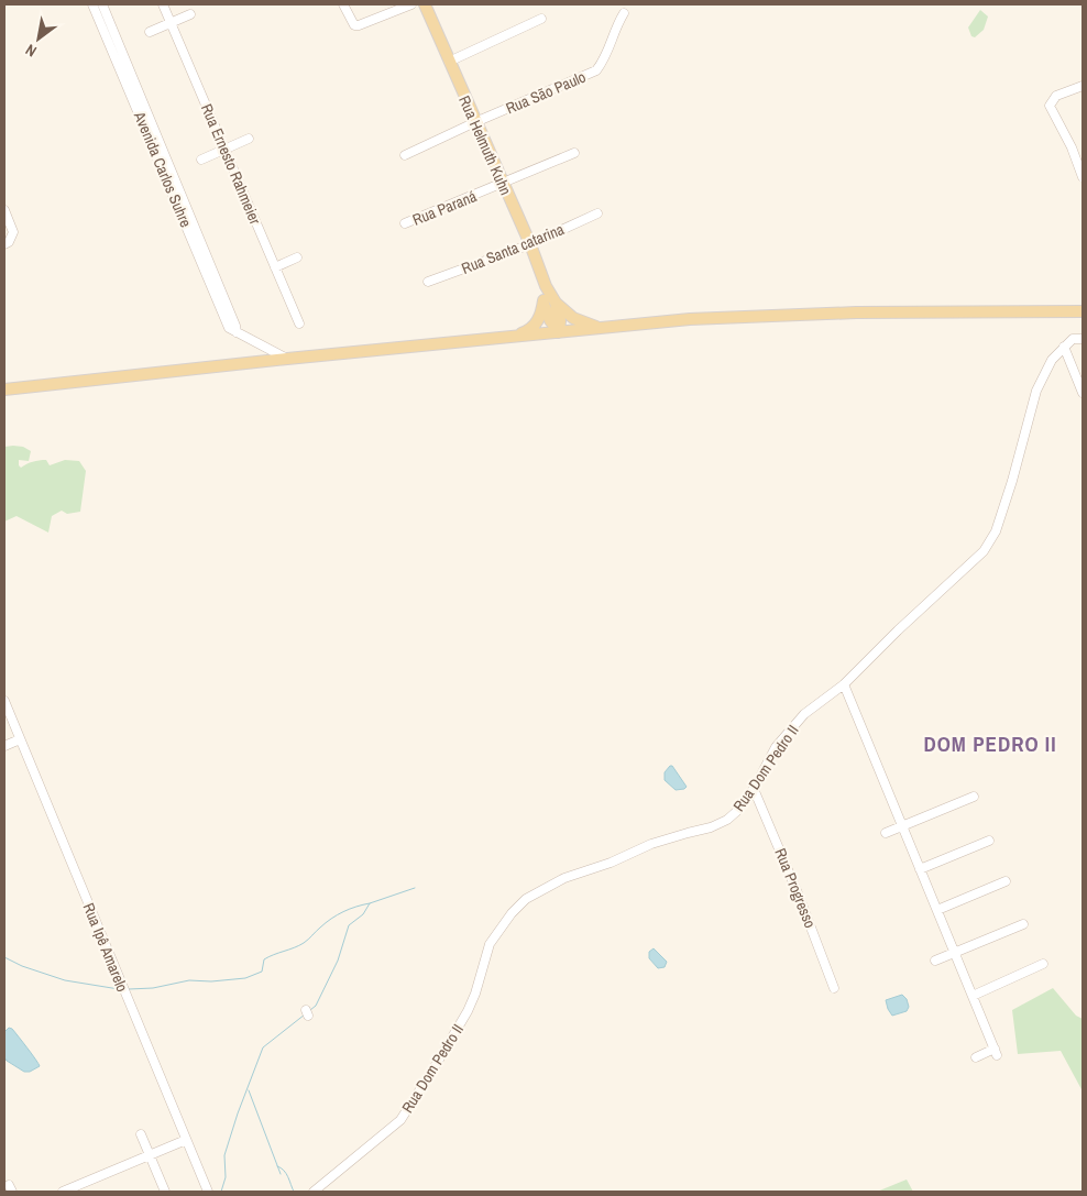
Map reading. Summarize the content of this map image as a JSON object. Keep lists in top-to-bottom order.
{
  "streets": {
    "main road": ["Rua Helmuth Kuhn"],
    "street": [
      "Rua São Paulo",
      "Rua Ernesto Rahmeier",
      "Avenida Carlos Suhre",
      "Rua Paraná",
      "Rua Santa catarina",
      "Rua Dom Pedro II",
      "Rua Progresso",
      "Rua Ipê Amarelo"
    ]
  },
  "crossings": [
    ["Rua São Paulo", "Rua Helmuth Kuhn"],
    ["Rua Helmuth Kuhn", "Rua Paraná"],
    ["Rua Helmuth Kuhn", "Rua Santa catarina"],
    ["Rua Dom Pedro II", "Rua Progresso"]
  ],
  "districts": ["DOM PEDRO II"],
  "north": "bottom left"
}
